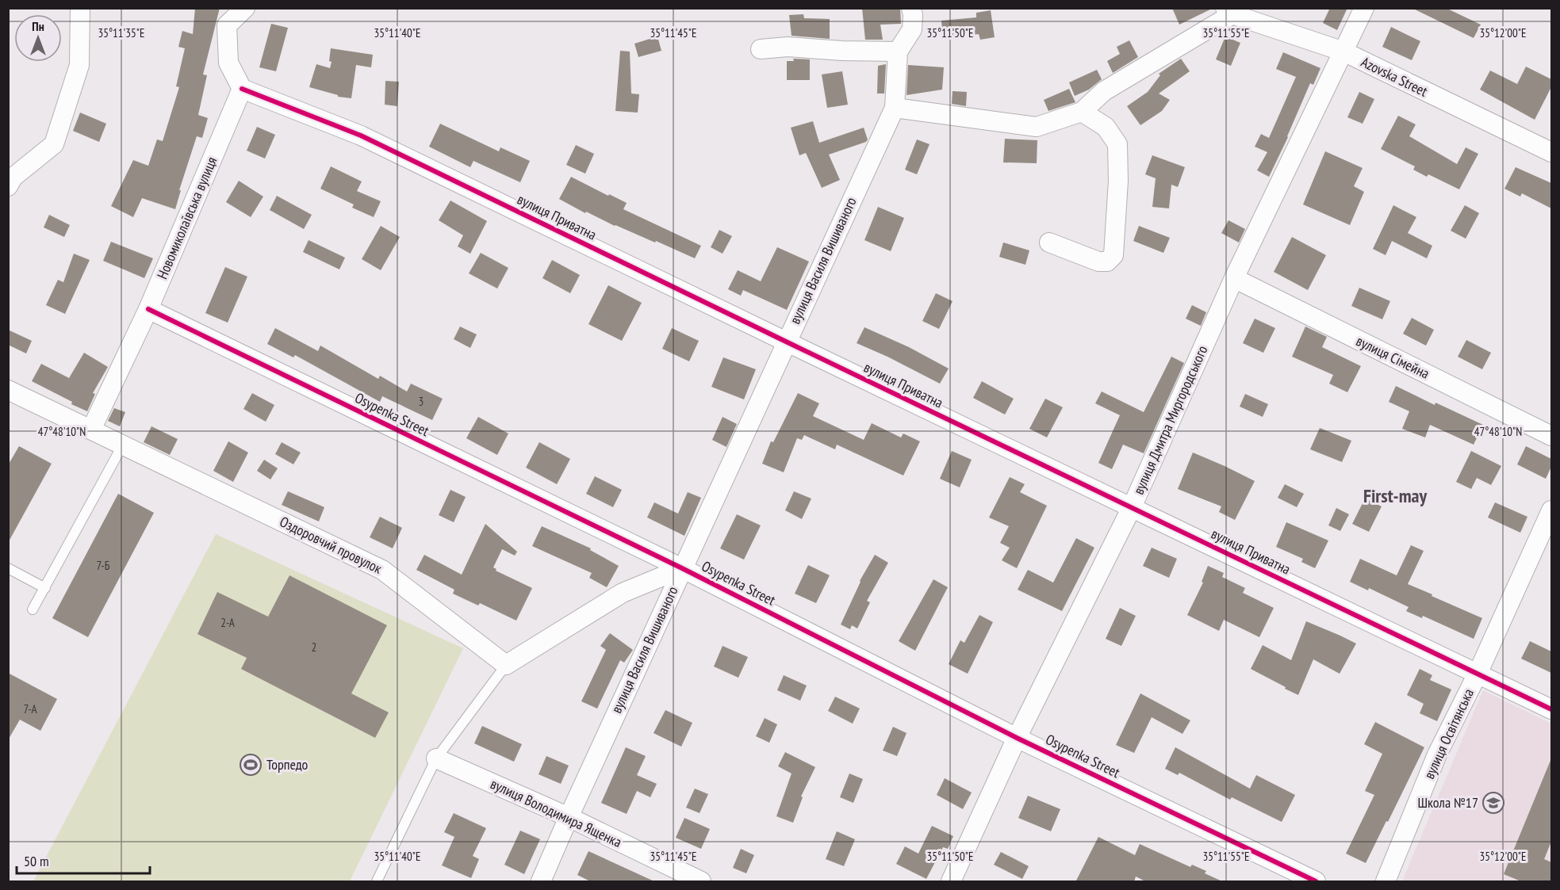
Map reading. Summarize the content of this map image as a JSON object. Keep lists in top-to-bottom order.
{
  "streets": {
    "street": [
      "Azovska Street",
      "вулиця Приватна",
      "Новомиколаївська вулиця",
      "вулиця Василя Вишиваного",
      "вулиця Сімейна",
      "Osypenka Street",
      "вулиця Дмитра Миргородського",
      "Оздоровчий провулок",
      "вулиця Освітянська",
      "вулиця Володимира Ященка"
    ]
  },
  "crossings": [
    ["Azovska Street", "вулиця Дмитра Миргородського"],
    ["вулиця Приватна", "Новомиколаївська вулиця"],
    ["вулиця Приватна", "вулиця Василя Вишиваного"],
    ["вулиця Приватна", "вулиця Дмитра Миргородського"],
    ["вулиця Приватна", "вулиця Освітянська"],
    ["Новомиколаївська вулиця", "Osypenka Street"],
    ["Новомиколаївська вулиця", "Оздоровчий провулок"],
    ["вулиця Василя Вишиваного", "Osypenka Street"],
    ["вулиця Василя Вишиваного", "вулиця Володимира Ященка"],
    ["вулиця Сімейна", "вулиця Дмитра Миргородського"],
    ["Osypenka Street", "вулиця Дмитра Миргородського"]
  ],
  "districts": ["First-may"],
  "places": {
    "sports": ["Торпедо"],
    "school or university": ["Школа №17"]
  },
  "house_numbers": [
    "3",
    "7-Б",
    "2-А",
    "2",
    "7-А"
  ],
  "scale_bar": "50 m",
  "north": "top",
  "coordinates": [
    "35°11'35\"E",
    "35°11'40\"E",
    "35°11'45\"E",
    "35°11'50\"E",
    "35°11'55\"E",
    "35°12'00\"E",
    "47°48'10\"N"
  ]
}
